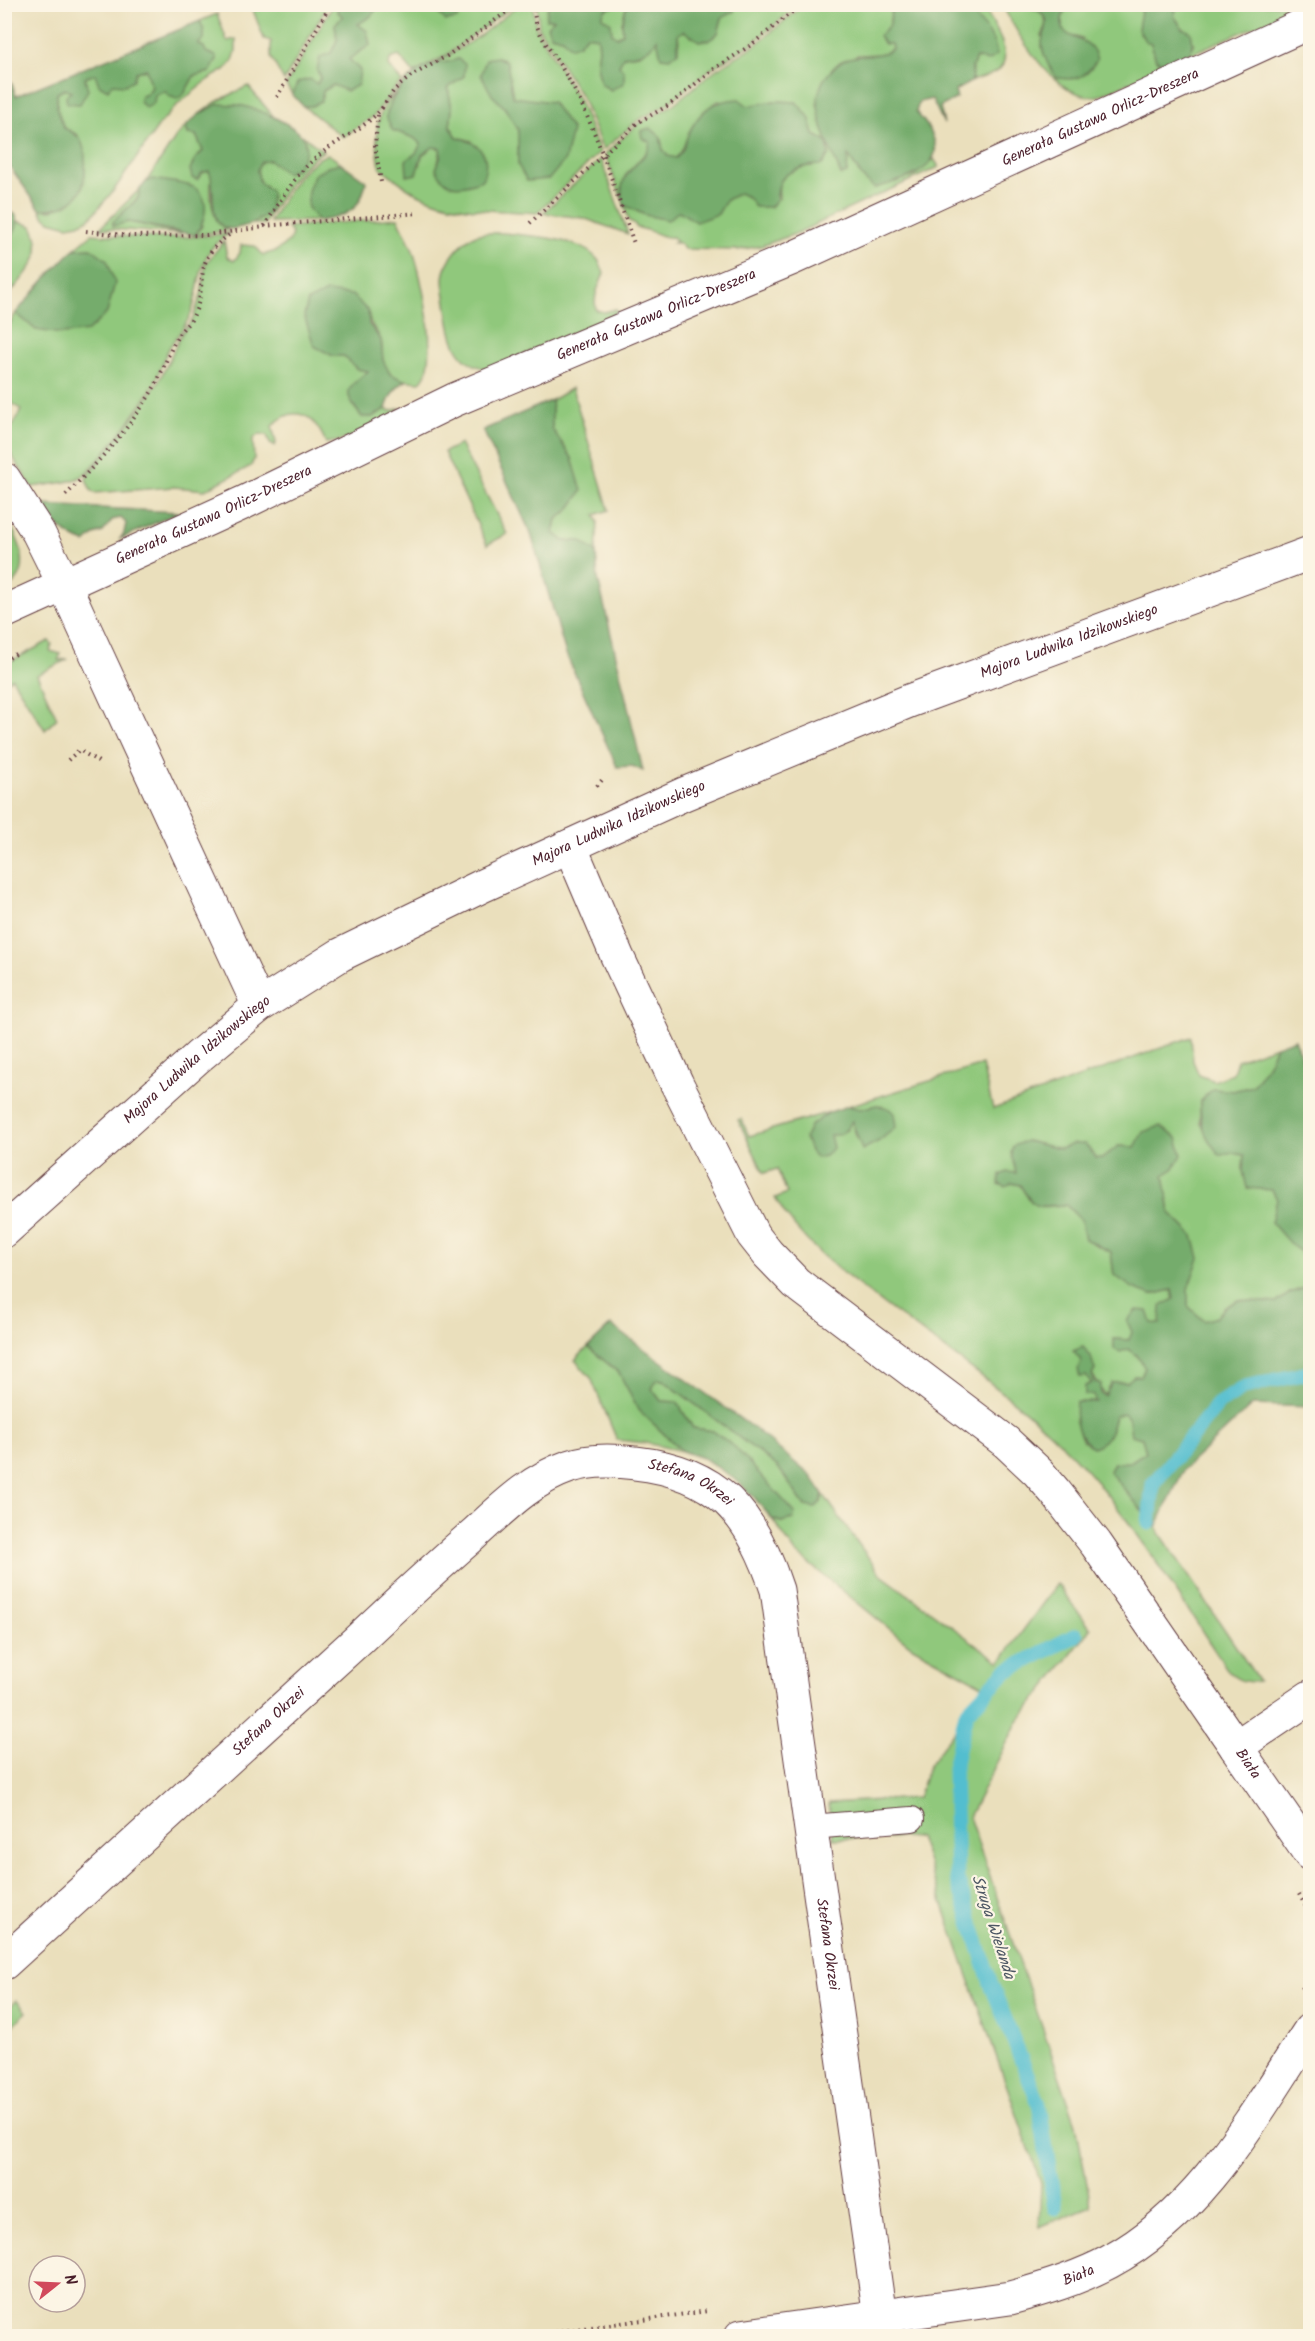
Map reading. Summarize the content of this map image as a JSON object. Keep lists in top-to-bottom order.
{
  "streets": {
    "street": [
      "Generała Gustawa Orlicz-Dreszera",
      "Majora Ludwika Idzikowskiego",
      "Stefana Okrzei",
      "Biała"
    ]
  },
  "crossings": [
    ["Stefana Okrzei", "Biała"]
  ],
  "water": ["Struga Wielanda"],
  "north": "right"
}
